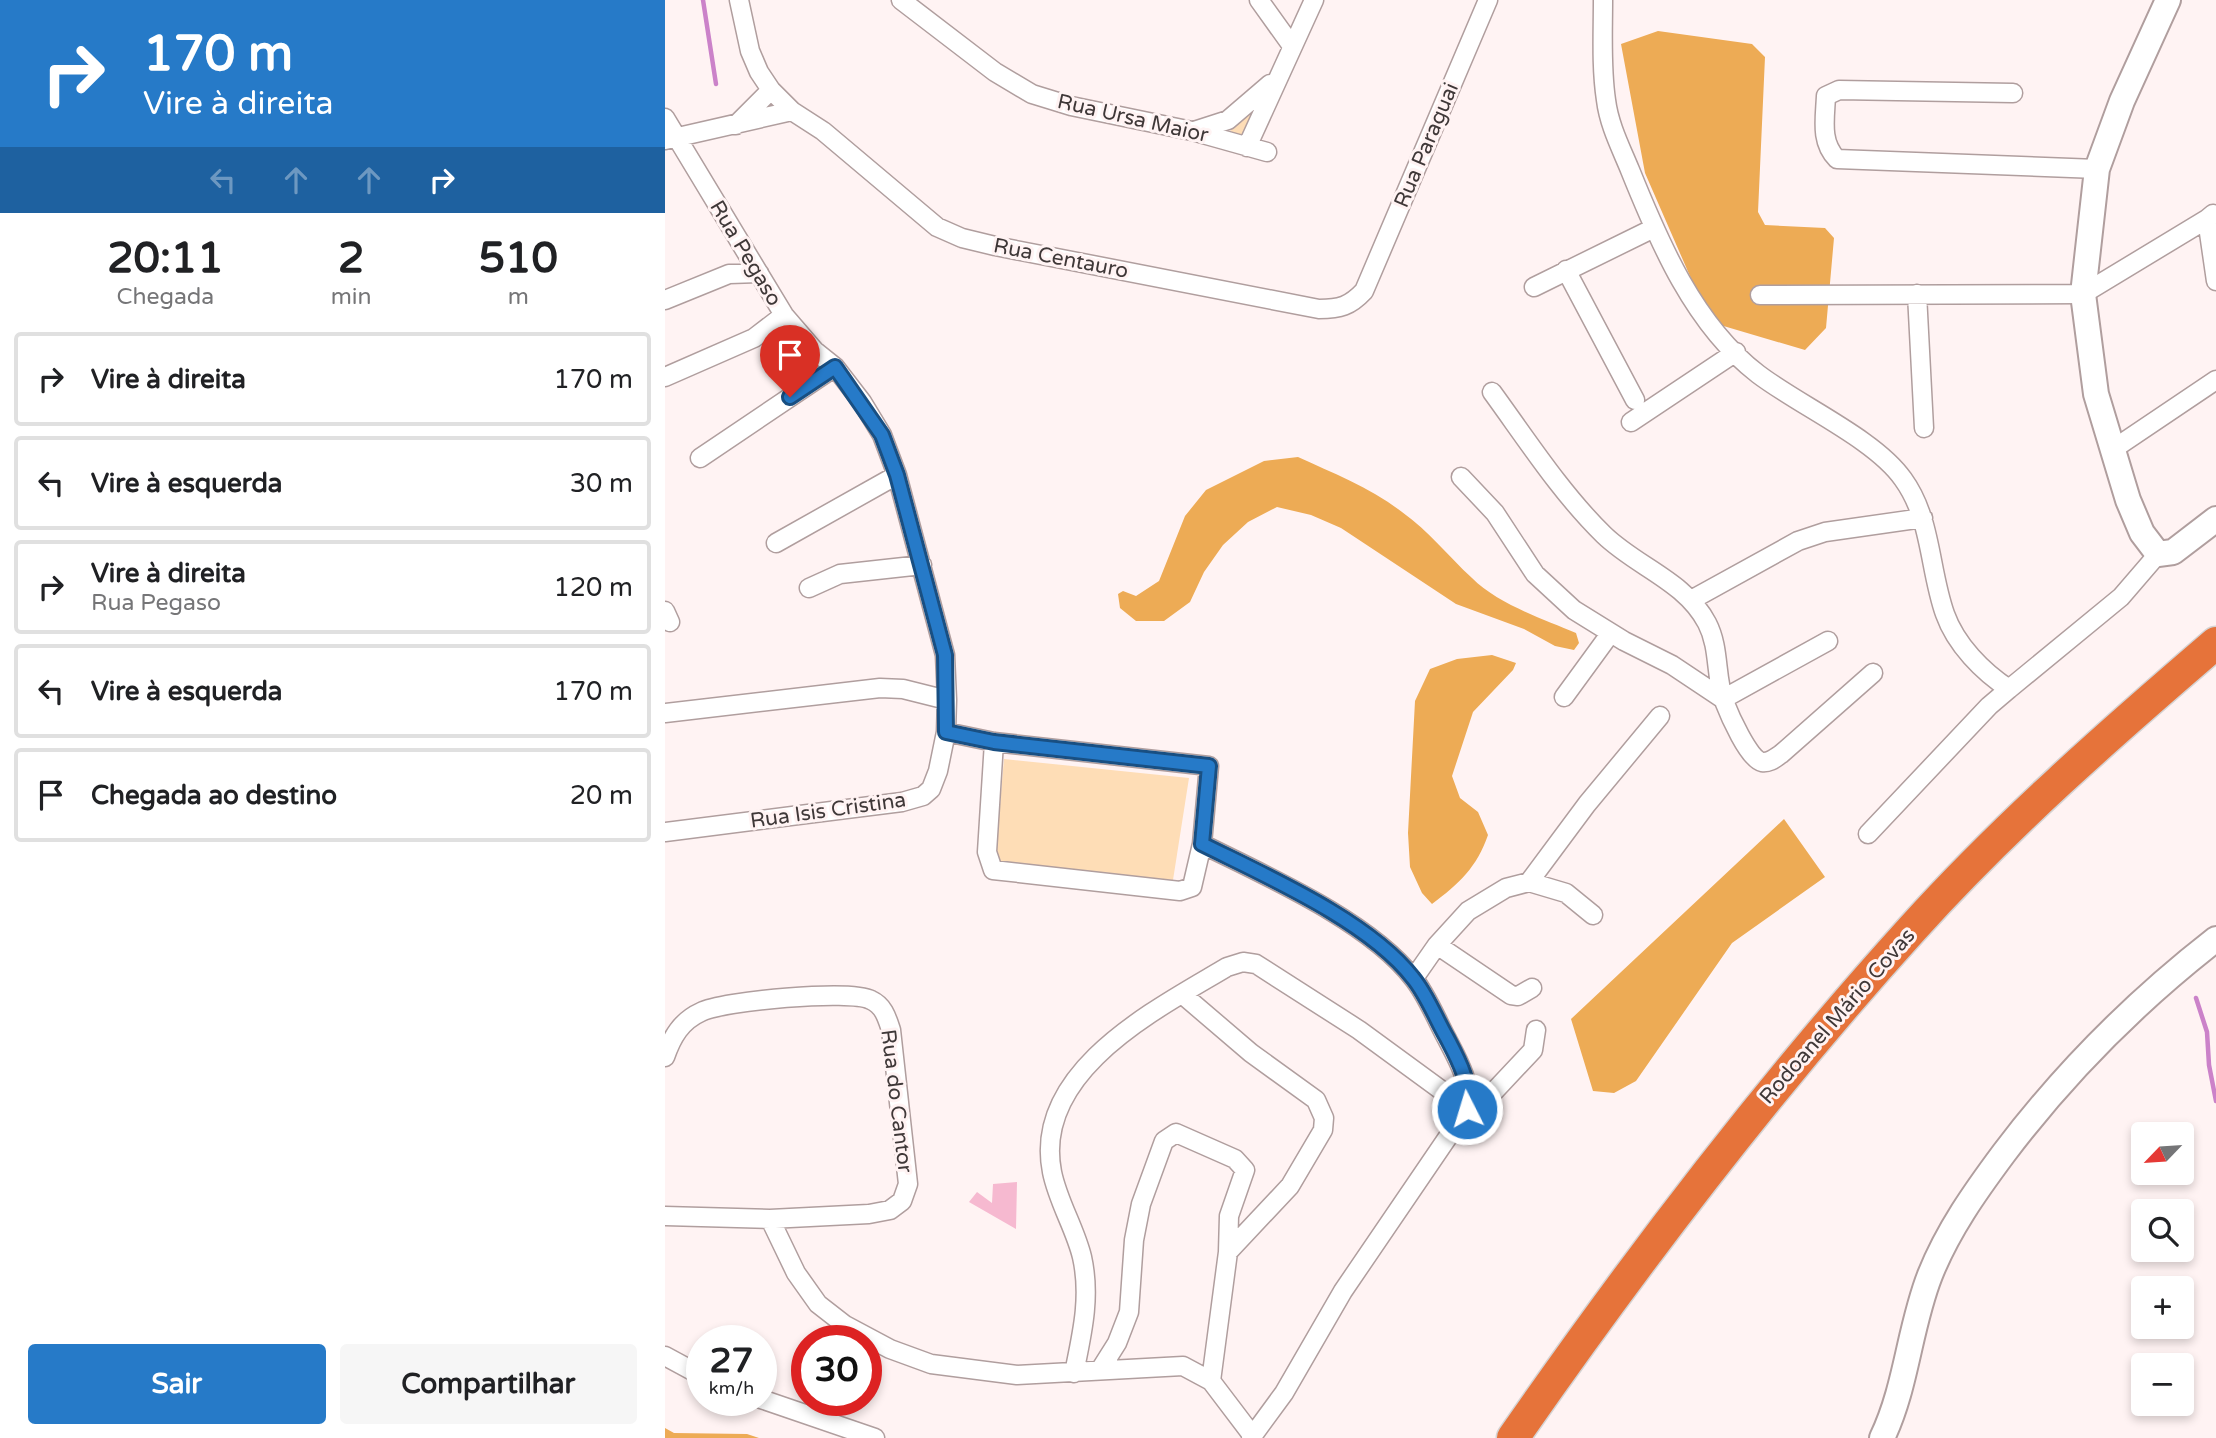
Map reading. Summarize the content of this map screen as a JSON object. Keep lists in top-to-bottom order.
{
  "streets": {
    "highway": ["Rodoanel Mário Covas"],
    "street": [
      "Rua Ursa Maior",
      "Rua Paraguai",
      "Rua Pegaso",
      "Rua Centauro",
      "Rua Isis Cristina",
      "Rua do Cantor"
    ]
  },
  "crossings": [
    ["Rua Paraguai", "Rua Centauro"],
    ["Rua Pegaso", "Rua Isis Cristina"]
  ],
  "north": "bottom left",
  "page": {
    "turn": ["170 m", "Vire à direita"],
    "eta": [
      "20:11",
      "Chegada",
      "2",
      "min",
      "510",
      "m"
    ],
    "list": [
      {
        "name": "Vire à direita",
        "value": "170 m"
      },
      {
        "name": "Vire à esquerda",
        "value": "30 m"
      },
      {
        "name": "Vire à direita",
        "note": "Rua Pegaso",
        "value": "120 m"
      },
      {
        "name": "Vire à esquerda",
        "value": "170 m"
      },
      {
        "name": "Chegada ao destino",
        "value": "20 m"
      }
    ],
    "map_buttons": ["+", "−"],
    "speed": "27 km/h",
    "limit": "30",
    "buttons": ["Sair", "Compartilhar"]
  }
}
